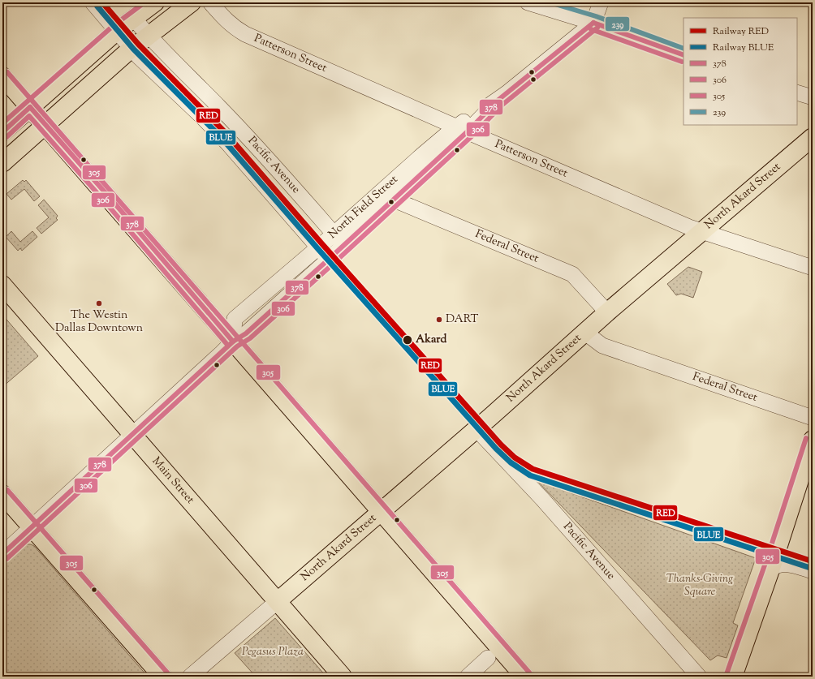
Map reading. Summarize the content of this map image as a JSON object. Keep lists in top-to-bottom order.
{
  "streets": {
    "main road": ["North Akard Street", "Main Street"],
    "street": [
      "Patterson Street",
      "Pacific Avenue",
      "North Field Street",
      "Federal Street"
    ]
  },
  "crossings": [
    ["Patterson Street", "North Akard Street"],
    ["Patterson Street", "North Field Street"],
    ["Pacific Avenue", "North Akard Street"],
    ["Pacific Avenue", "North Field Street"],
    ["North Akard Street", "Federal Street"],
    ["North Akard Street", "Main Street"],
    ["North Field Street", "Federal Street"],
    ["North Field Street", "Main Street"]
  ],
  "parks": ["Thanks-Giving Square", "Pegasus Plaza"],
  "places": ["The Westin Dallas Downtown", "DART", "Akard"],
  "lines": [
    "rail line RED",
    "transit line 305",
    "transit line 239",
    "rail line BLUE",
    "transit line 378",
    "transit line 306"
  ],
  "legend": [
    "Railway RED",
    "Railway BLUE",
    "378",
    "306",
    "305",
    "239"
  ]
}
